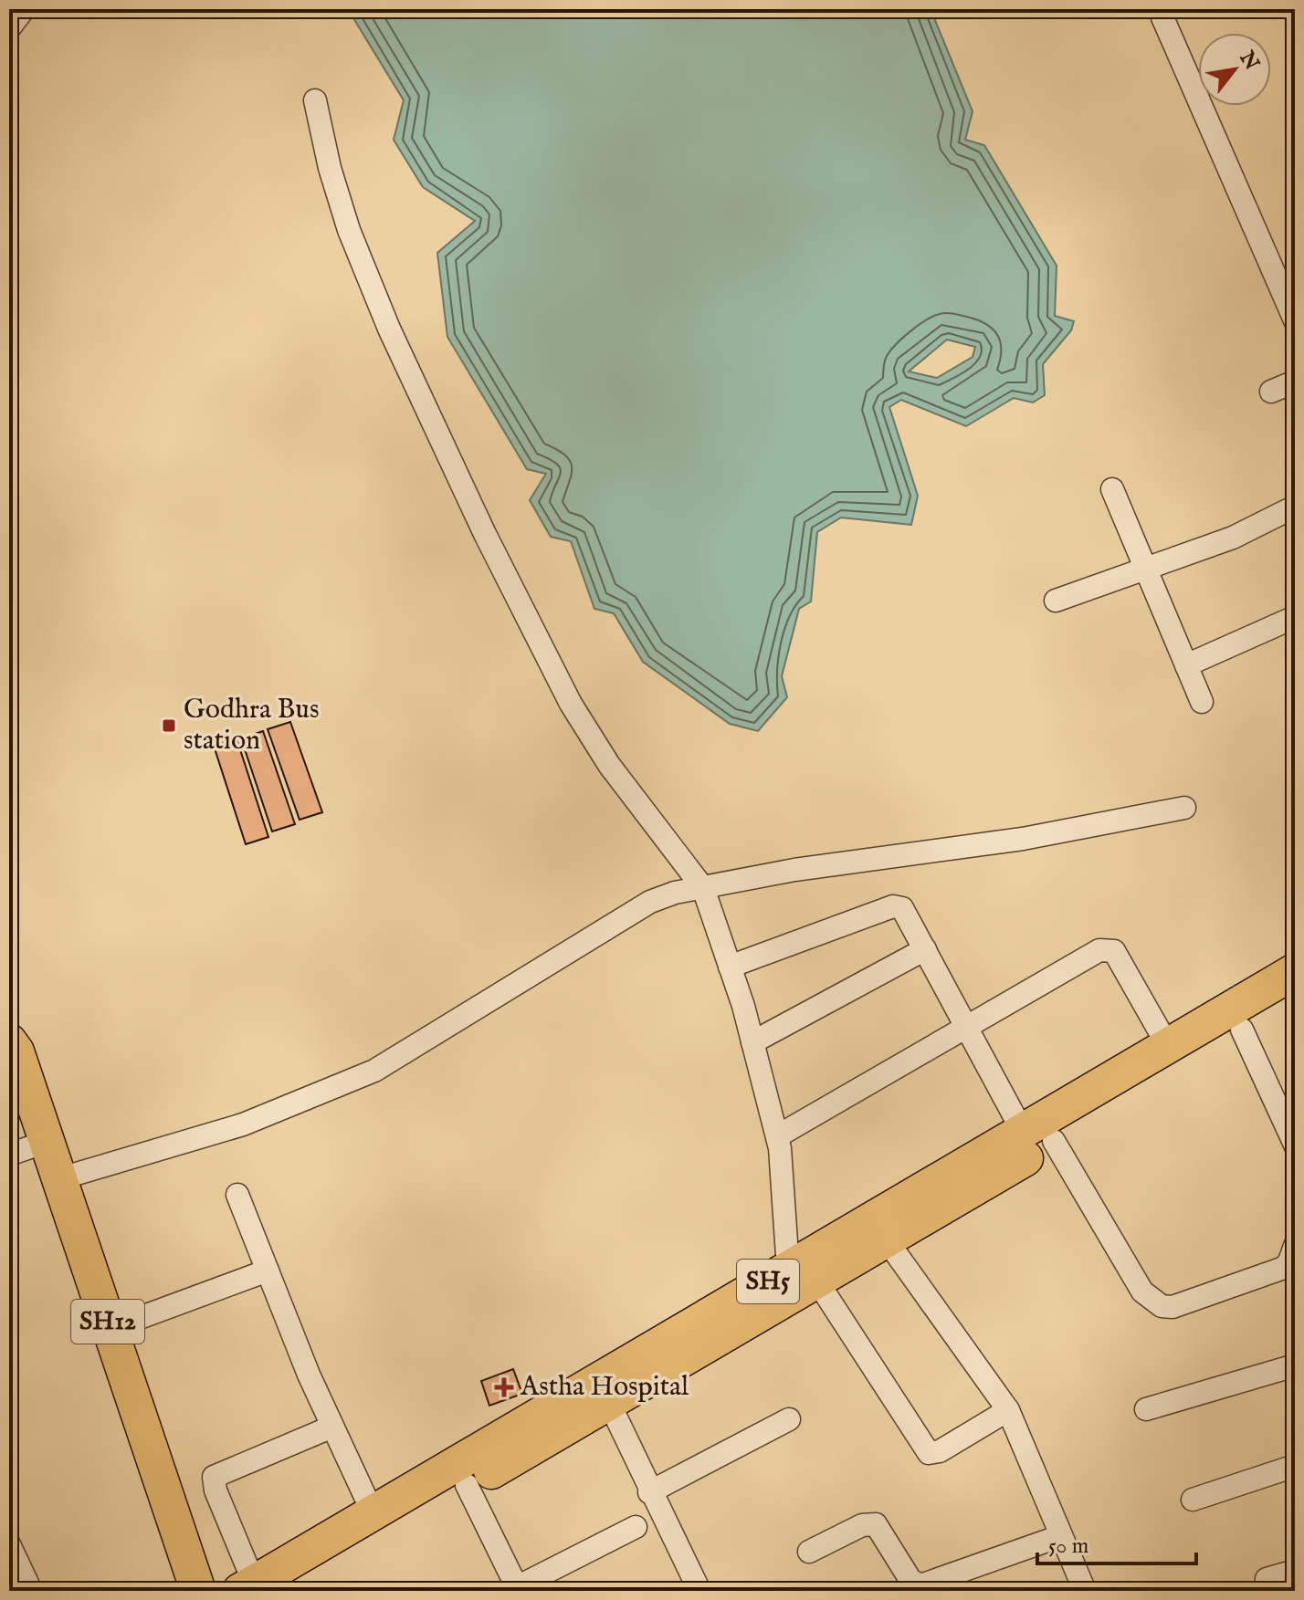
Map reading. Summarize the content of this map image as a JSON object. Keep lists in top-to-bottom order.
{
  "streets": {
    "main road": ["SH5", "SH12"]
  },
  "places": {
    "transit": ["Godhra Bus station"],
    "health": ["Astha Hospital"]
  },
  "scale_bar": "50 m",
  "north": "top right"
}
